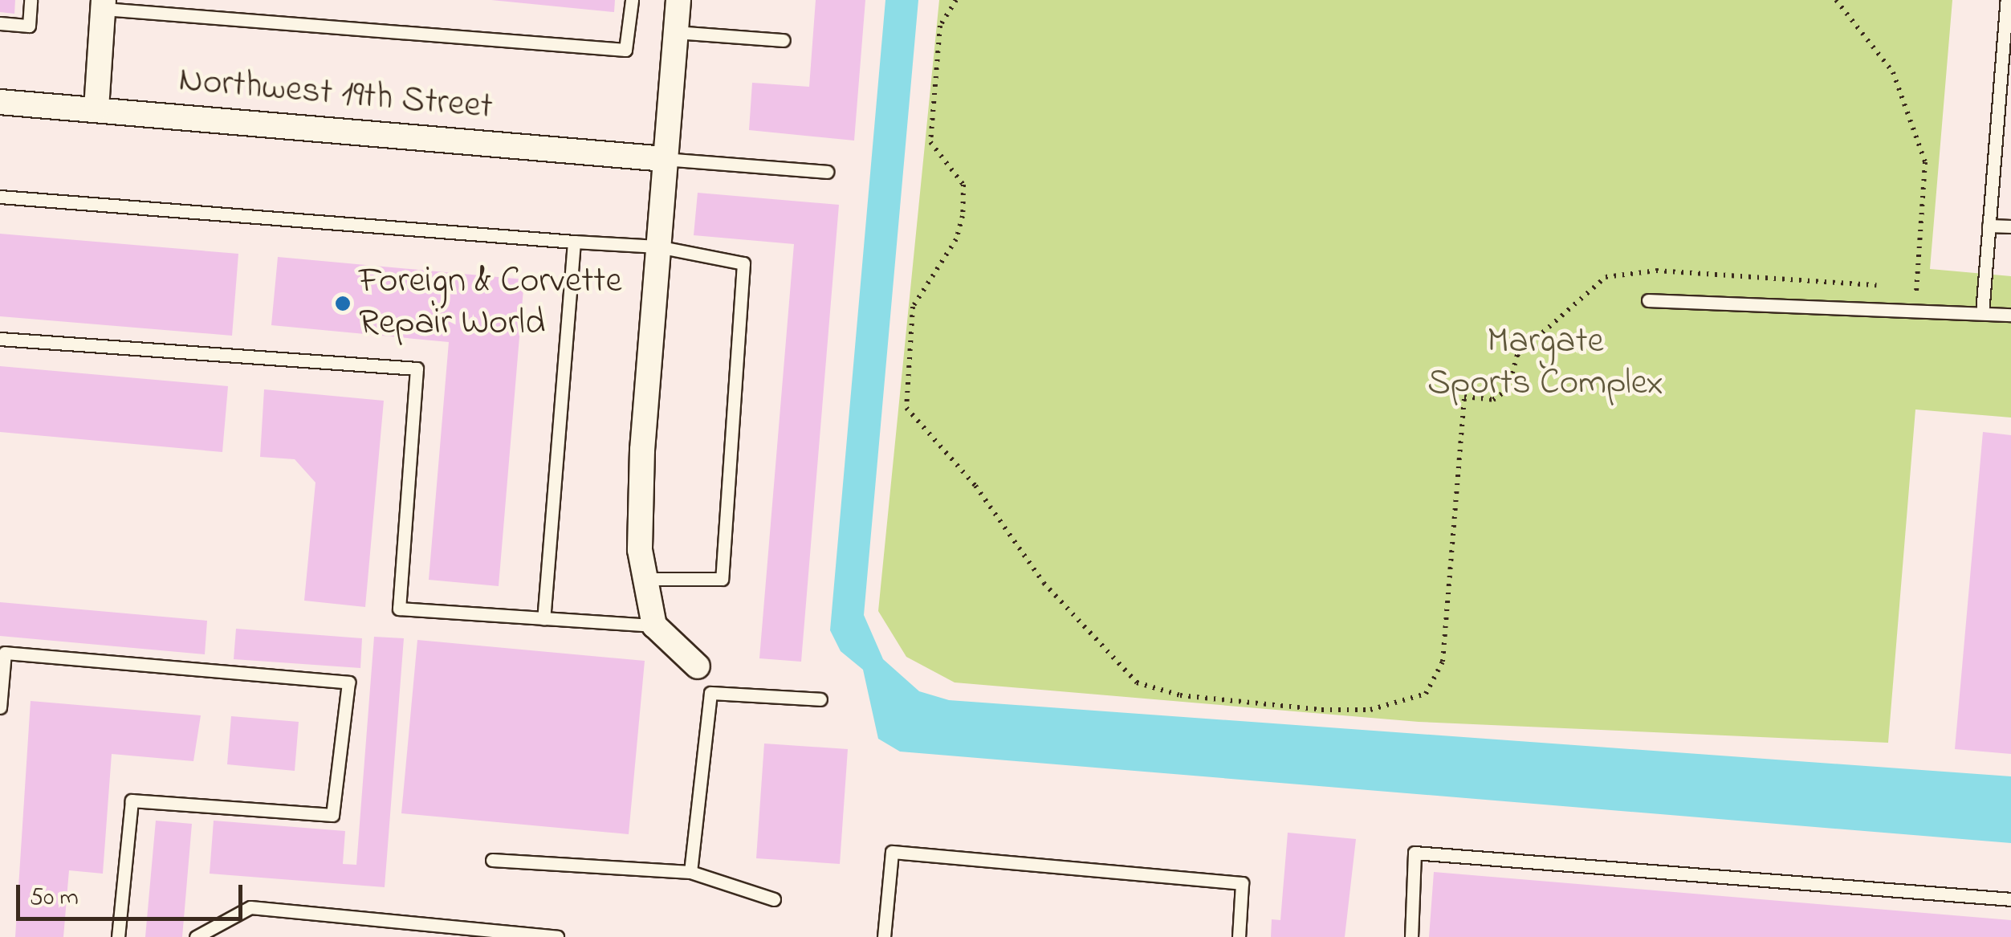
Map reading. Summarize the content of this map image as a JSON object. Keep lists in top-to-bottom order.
{
  "streets": {
    "street": ["Northwest 19th Street"]
  },
  "parks": ["Margate Sports Complex"],
  "places": ["Foreign & Corvette Repair World"],
  "scale_bar": "50 m"
}
